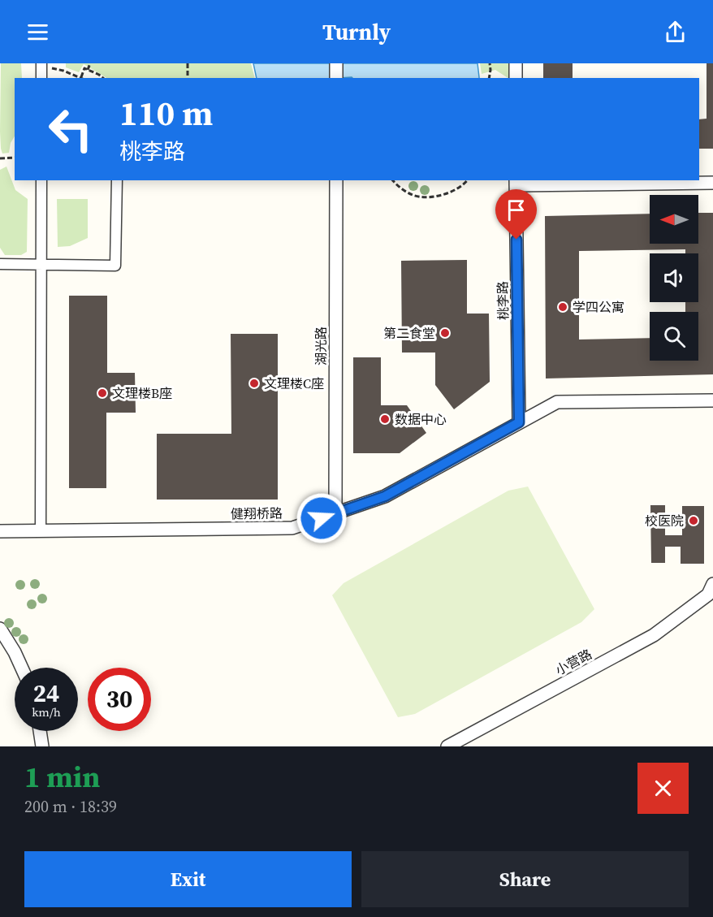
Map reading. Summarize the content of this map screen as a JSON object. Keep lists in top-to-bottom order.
{
  "streets": {
    "street": [
      "桃李路",
      "湖光路",
      "健翔桥路",
      "小营路"
    ]
  },
  "crossings": [
    ["桃李路", "健翔桥路"],
    ["湖光路", "健翔桥路"]
  ],
  "places": [
    "学四公寓",
    "第二食堂",
    "文理楼C座",
    "文理楼B座",
    "数据中心",
    "校医院"
  ],
  "north": "left",
  "page": {
    "header": "Turnly",
    "turn": ["110 m", "桃李路"],
    "speed": "24 km/h",
    "limit": "30",
    "heading": ["1 min", "200 m · 18:39"],
    "buttons": ["Exit", "Share"]
  }
}
